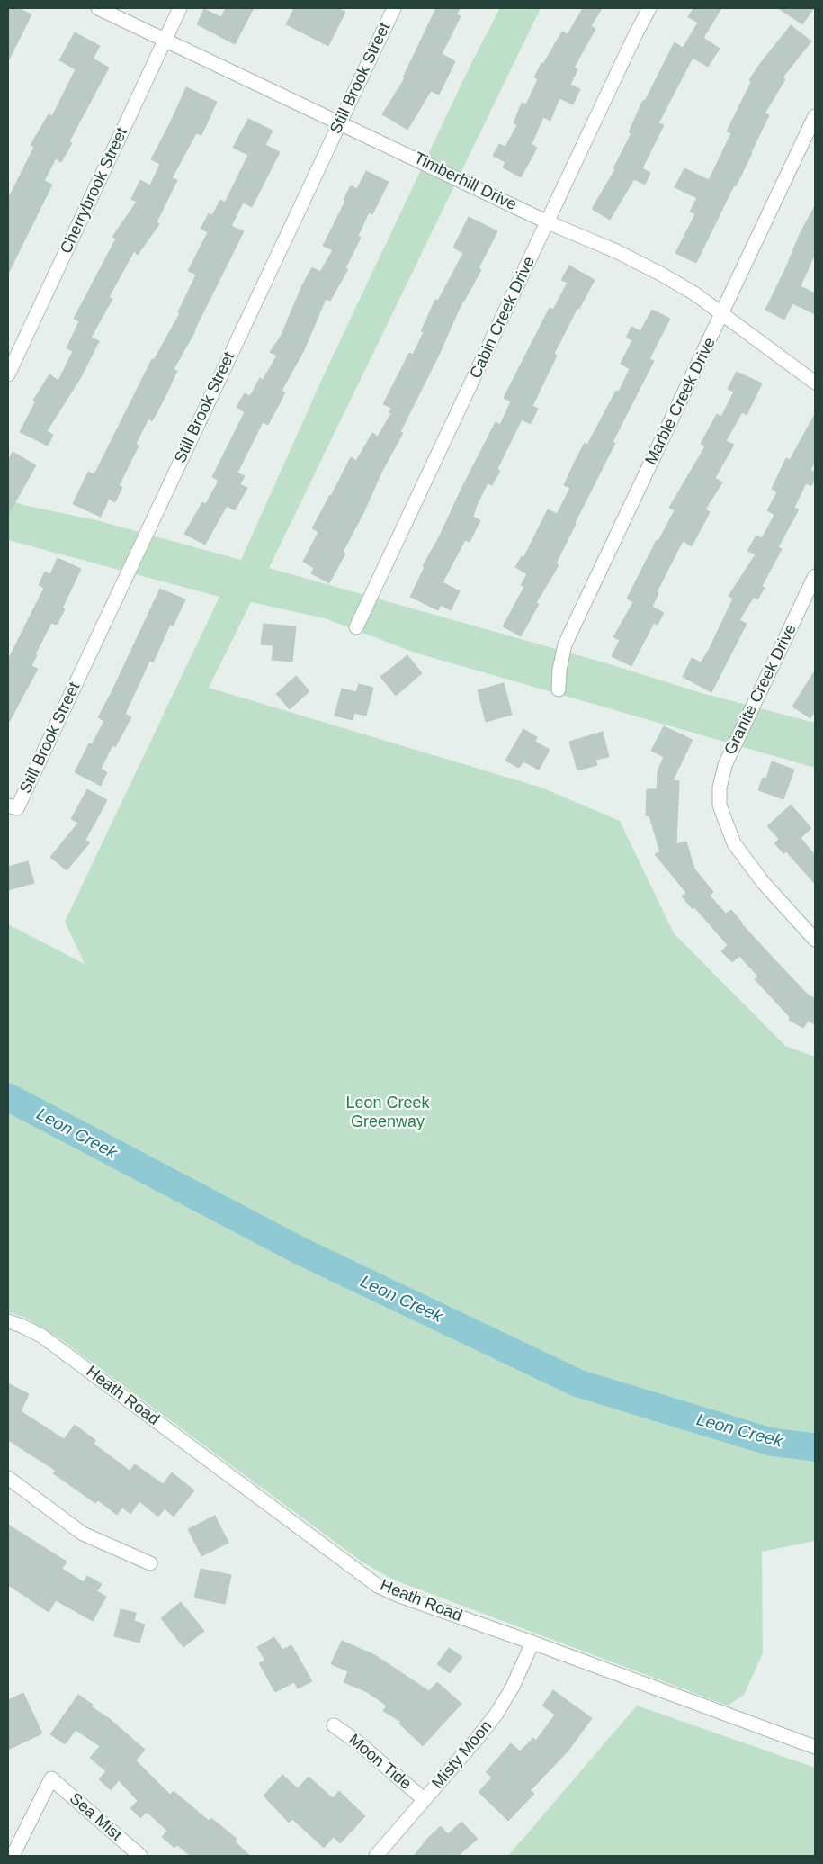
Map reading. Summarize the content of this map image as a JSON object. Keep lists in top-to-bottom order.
{
  "streets": {
    "street": [
      "Still Brook Street",
      "Timberhill Drive",
      "Cherrybrook Street",
      "Cabin Creek Drive",
      "Marble Creek Drive",
      "Granite Creek Drive",
      "Heath Road",
      "Misty Moon",
      "Moon Tide",
      "Sea Mist"
    ]
  },
  "crossings": [
    ["Still Brook Street", "Timberhill Drive"],
    ["Timberhill Drive", "Cherrybrook Street"],
    ["Timberhill Drive", "Cabin Creek Drive"],
    ["Timberhill Drive", "Marble Creek Drive"],
    ["Heath Road", "Misty Moon"],
    ["Misty Moon", "Moon Tide"]
  ],
  "water": ["Leon Creek"],
  "parks": ["Leon Creek Greenway"]
}
